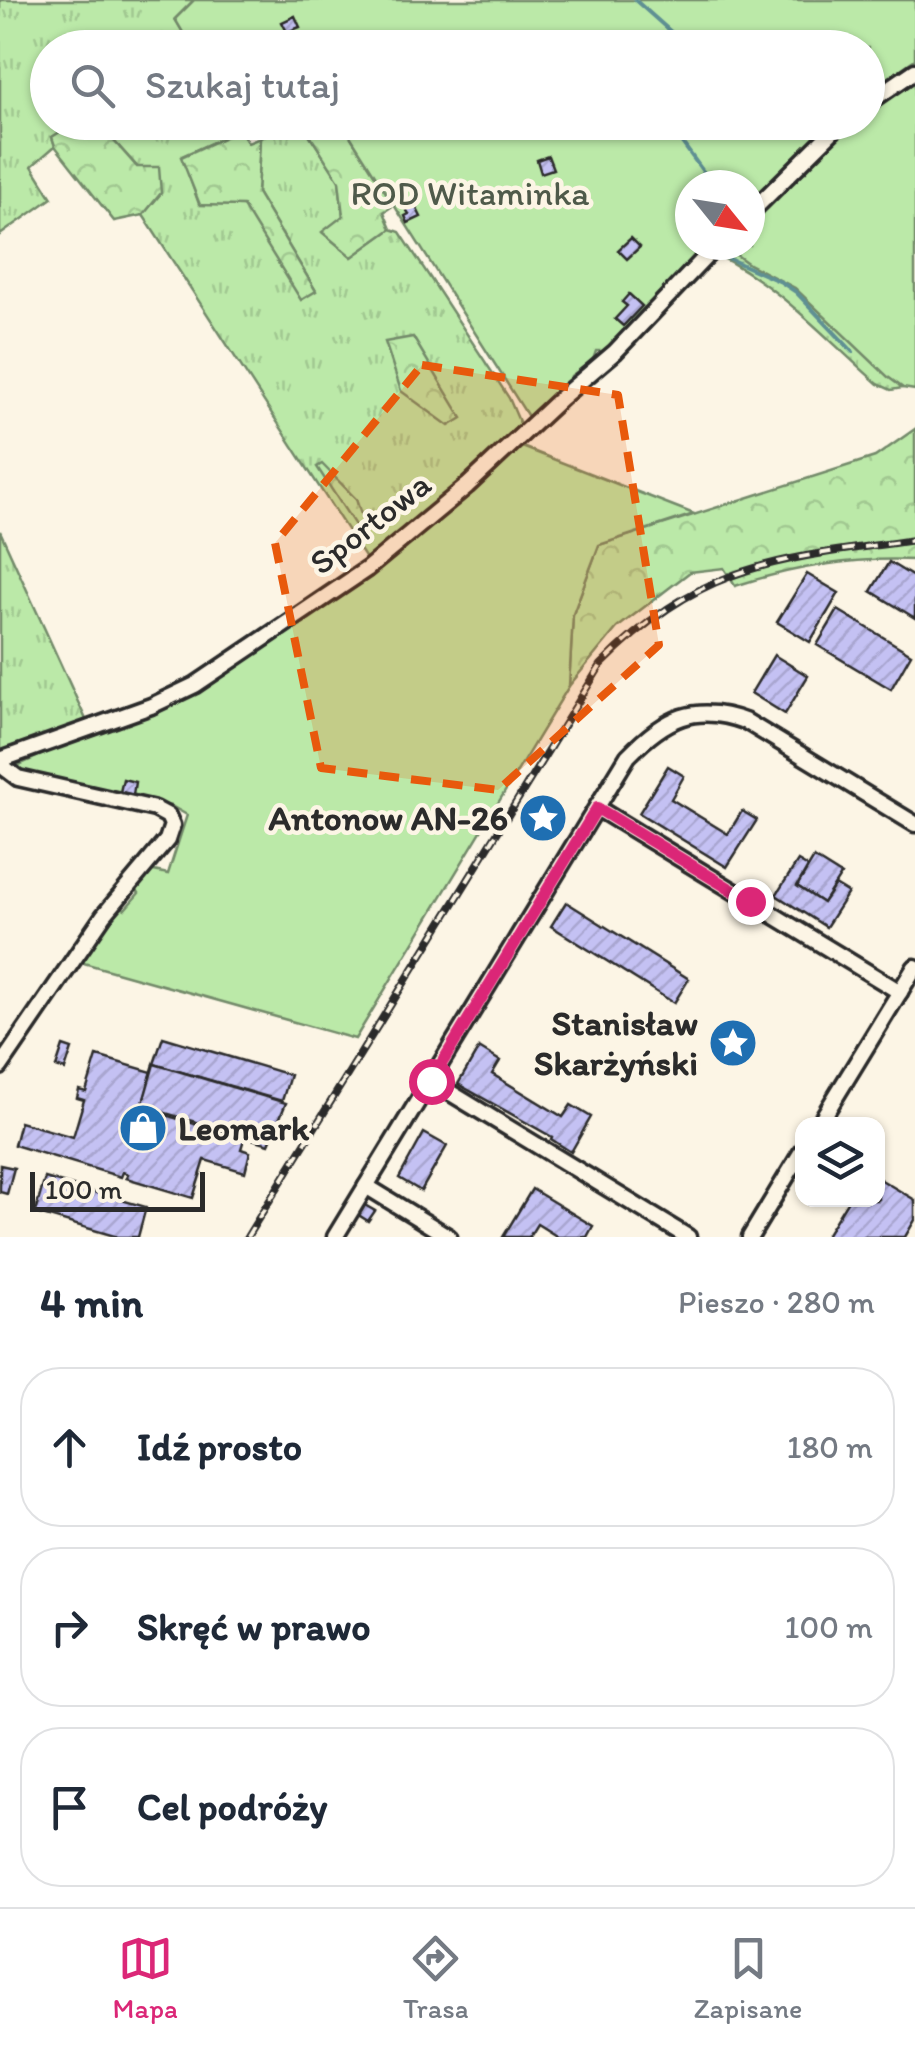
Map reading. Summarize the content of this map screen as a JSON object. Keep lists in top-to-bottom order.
{
  "streets": {
    "street": ["Sportowa"]
  },
  "parks": ["ROD Witaminka"],
  "places": {
    "place": ["Antonow AN-26", "Stanisław Skarżyński"],
    "shop": ["Leomark"]
  },
  "scale_bar": "100 m",
  "north": "bottom right",
  "page": {
    "search": "Szukaj tutaj",
    "scale": "100 m",
    "heading": ["4 min", "Pieszo · 280 m"],
    "list": [
      ["Idź prosto", "180 m"],
      ["Skręć w prawo", "100 m"],
      "Cel podróży"
    ],
    "nav": ["Mapa", "Trasa", "Zapisane"]
  }
}
